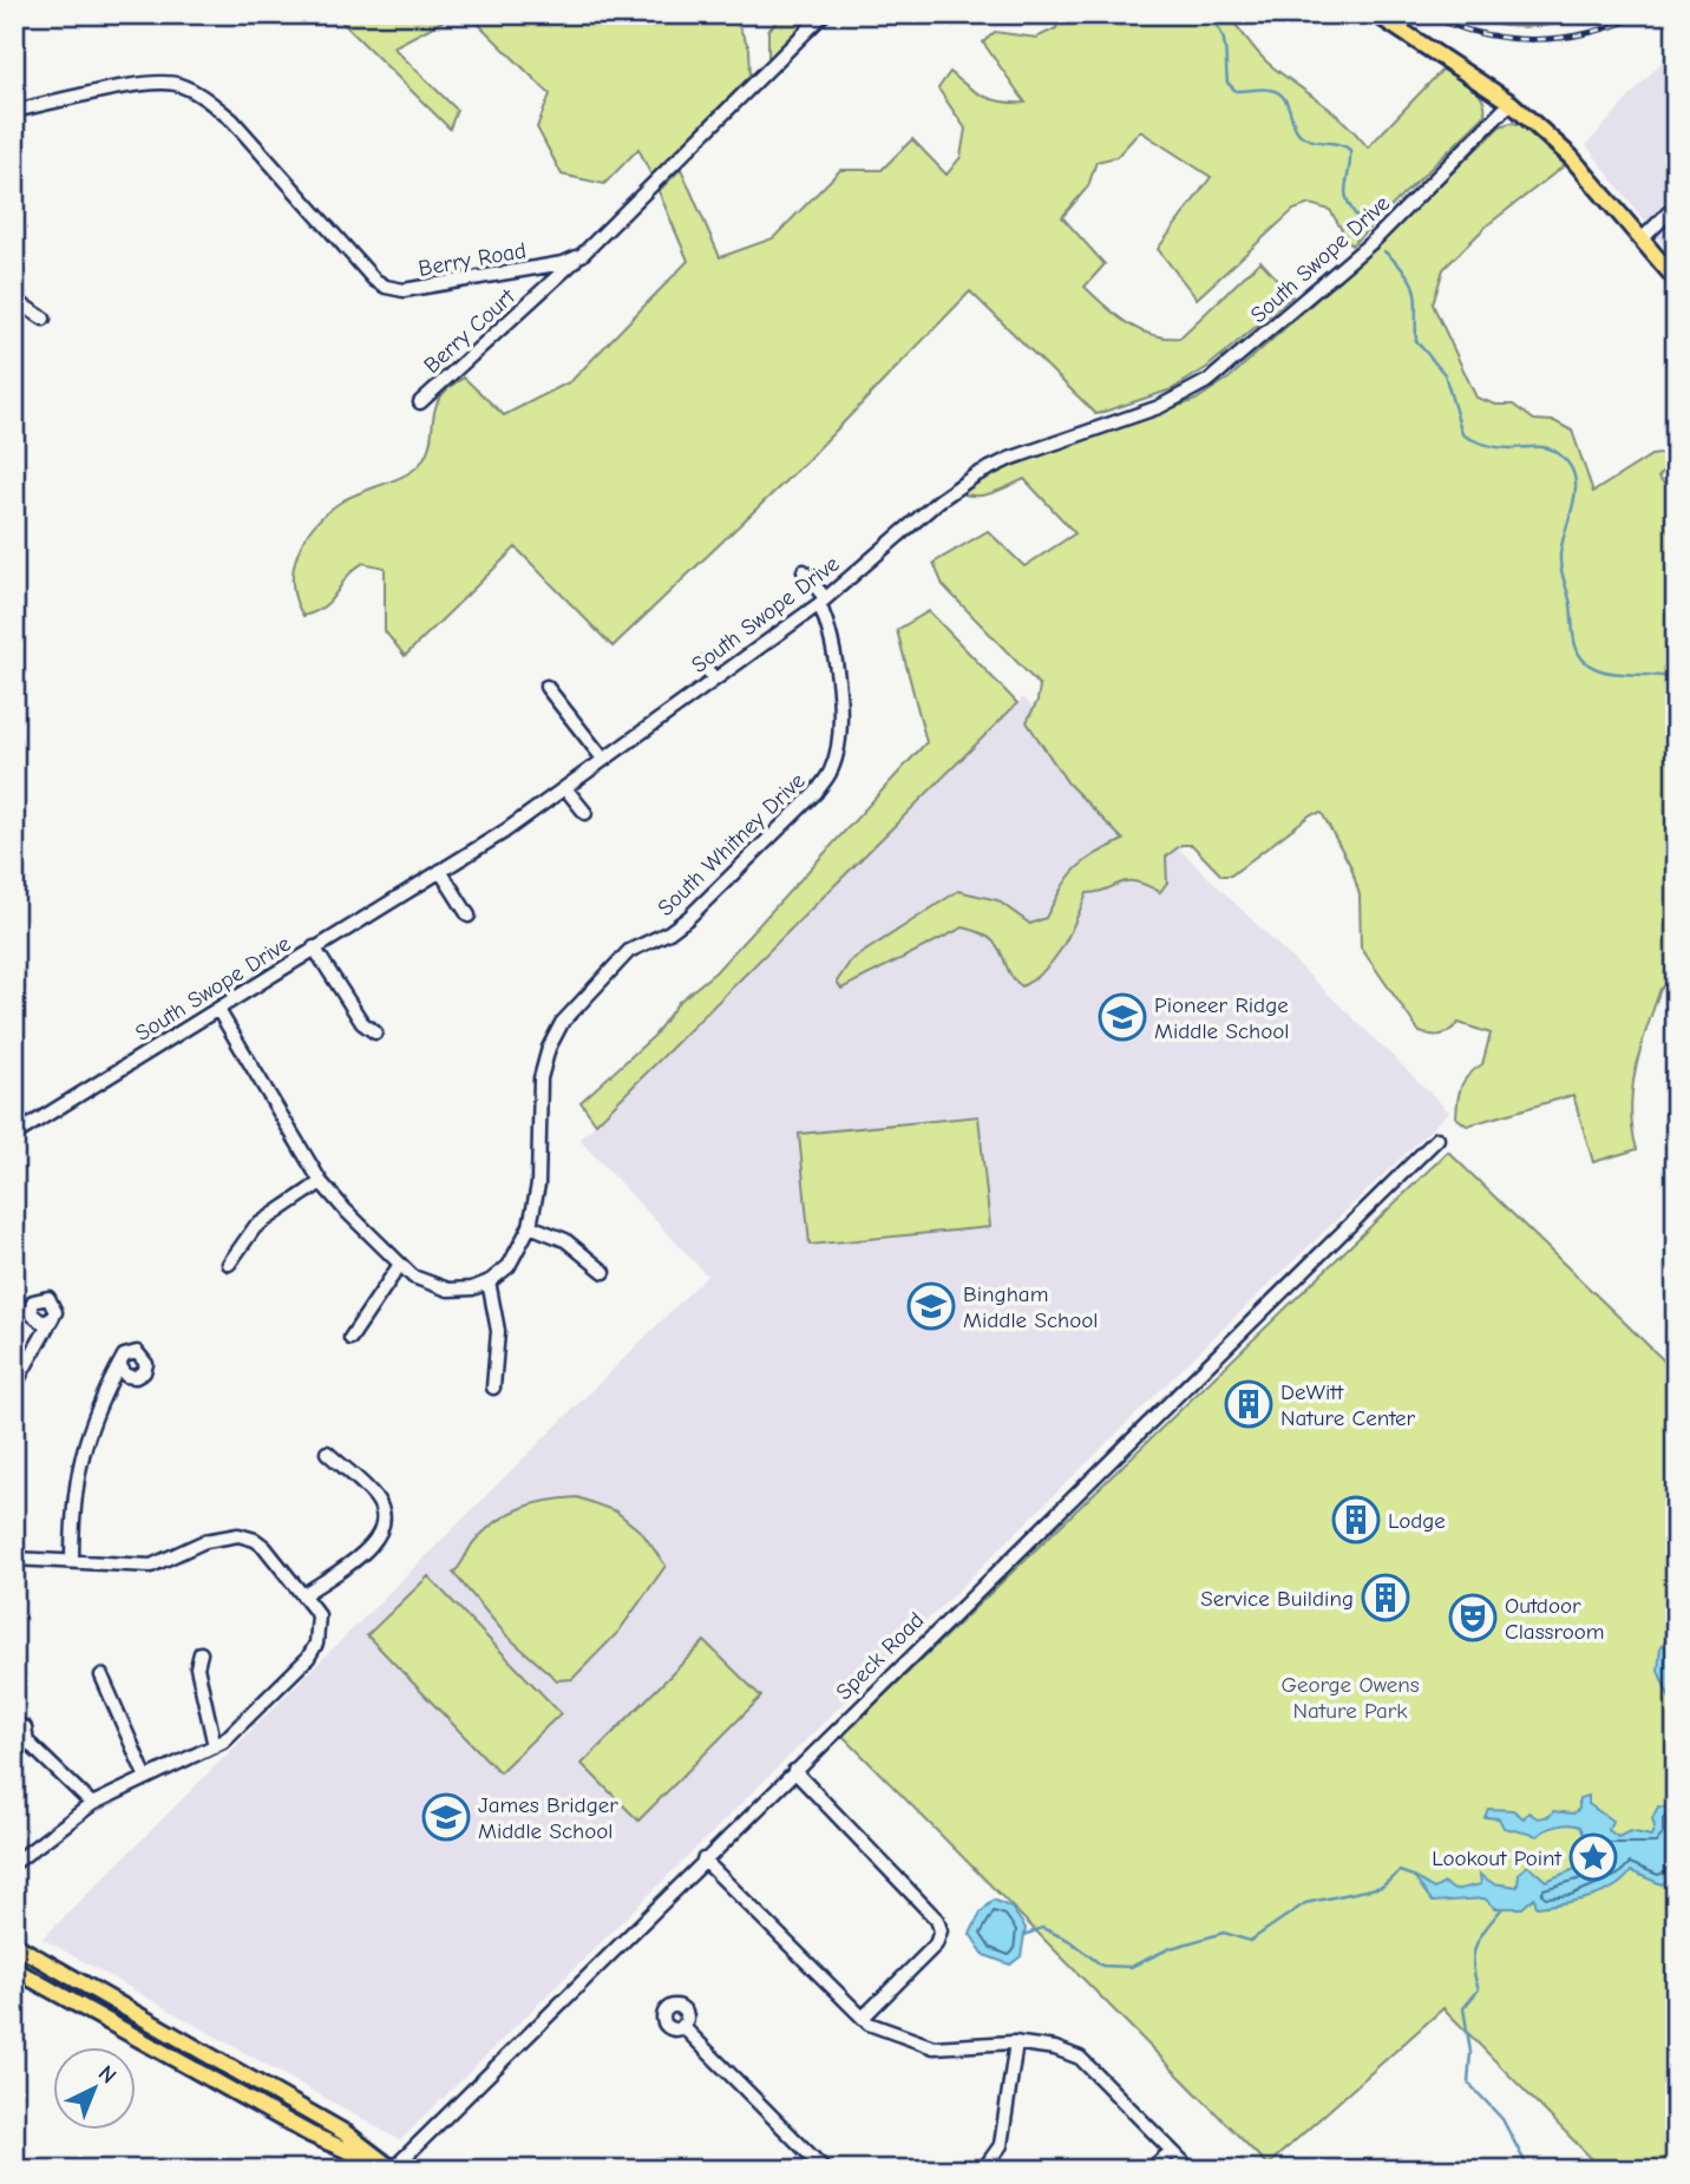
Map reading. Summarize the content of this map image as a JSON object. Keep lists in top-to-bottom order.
{
  "streets": {
    "street": [
      "Berry Road",
      "South Swope Drive",
      "Berry Court",
      "South Whitney Drive",
      "Speck Road"
    ]
  },
  "crossings": [
    ["Berry Road", "Berry Court"],
    ["South Swope Drive", "South Whitney Drive"]
  ],
  "parks": ["George Owens Nature Park"],
  "places": {
    "school or university": ["Pioneer Ridge Middle School", "Bingham Middle School", "James Bridger Middle School"],
    "building": ["DeWitt Nature Center", "Lodge", "Service Building"],
    "theatre": ["Outdoor Classroom"],
    "place": ["Lookout Point"]
  },
  "north": "top right"
}
